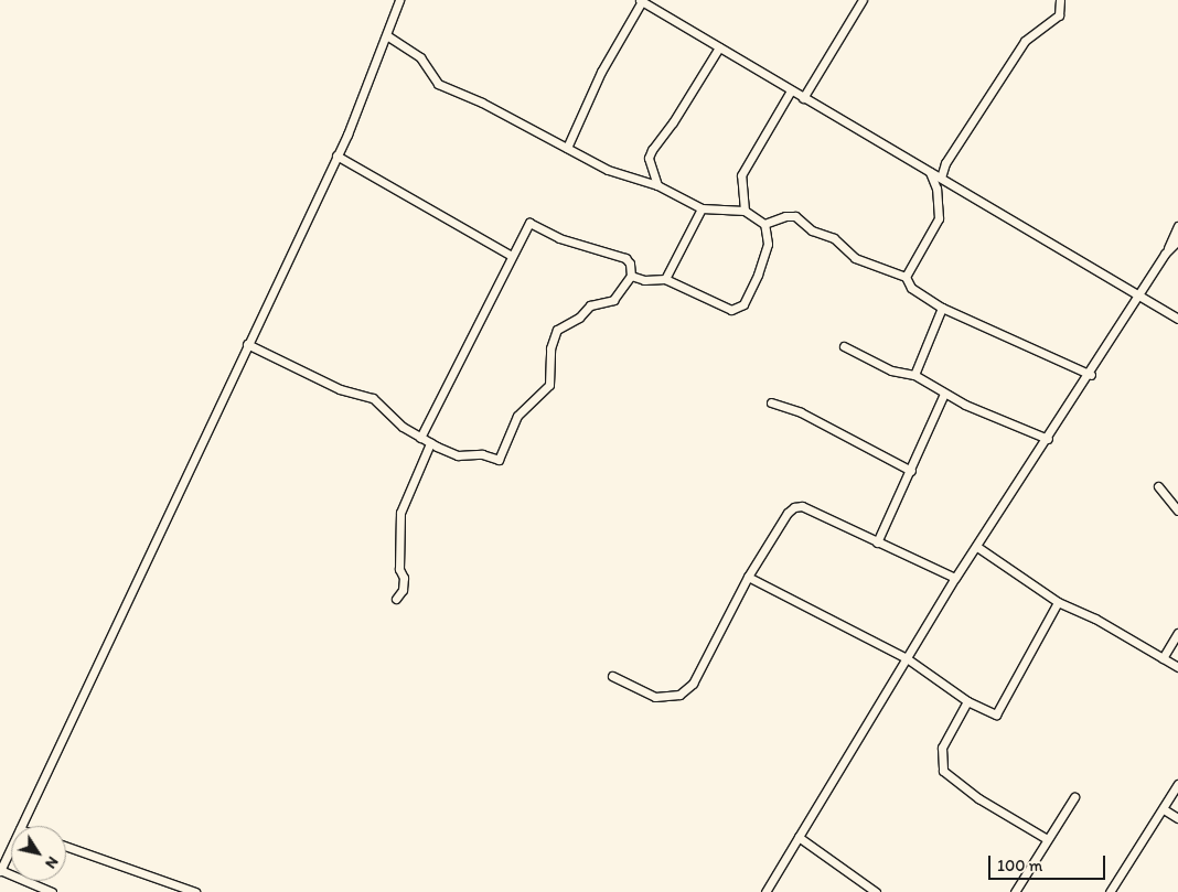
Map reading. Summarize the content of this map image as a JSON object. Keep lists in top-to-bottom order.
{
  "scale_bar": "100 m",
  "north": "bottom right"
}
